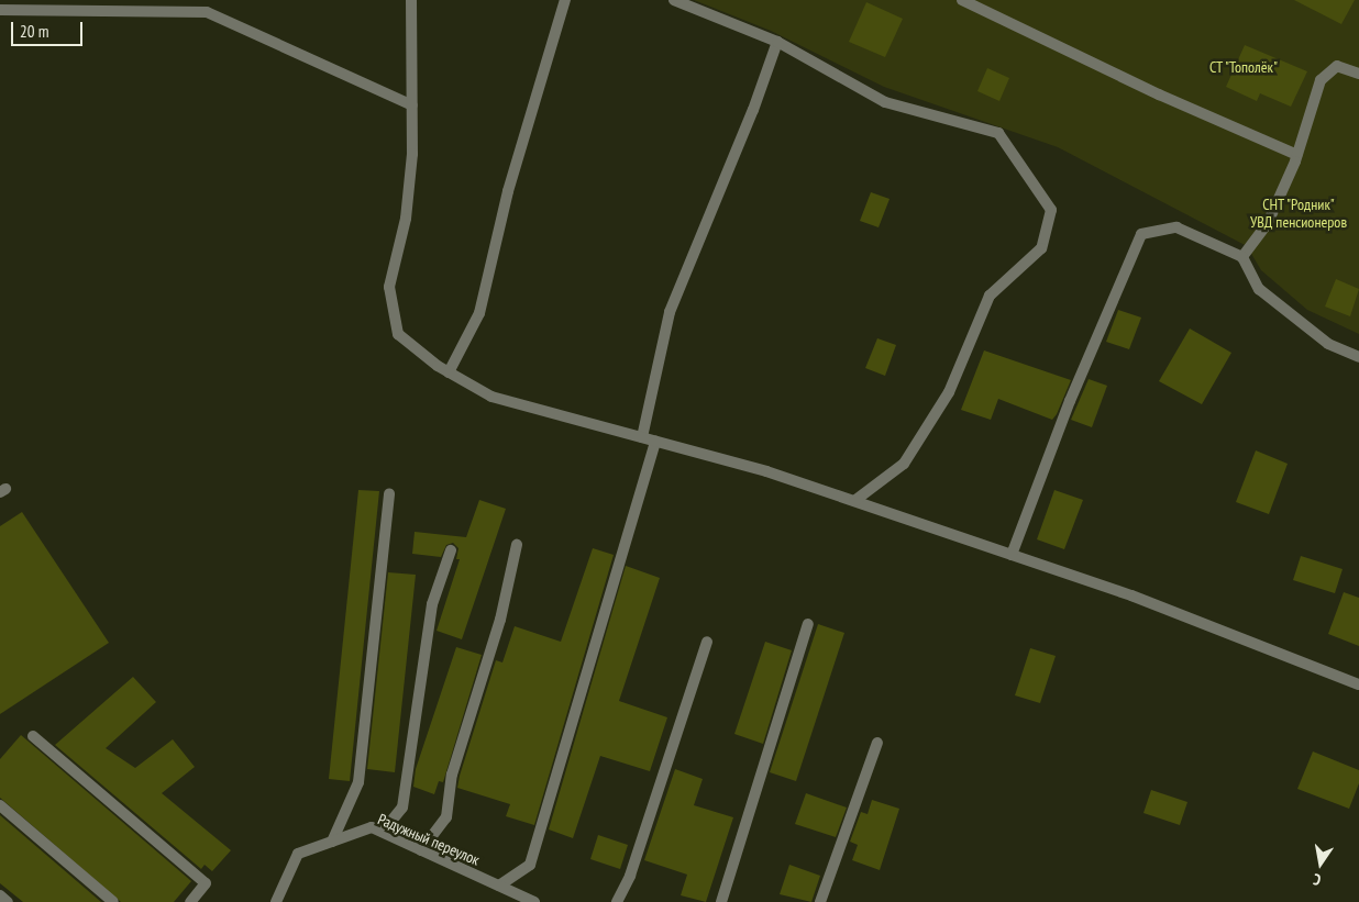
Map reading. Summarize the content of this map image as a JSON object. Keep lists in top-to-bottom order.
{
  "streets": {
    "street": ["Радужный переулок"]
  },
  "parks": ["СТ \"Тополёк\"", "СНТ \"Родник\" УВД пенсионеров"],
  "scale_bar": "20 m",
  "north": "bottom"
}
